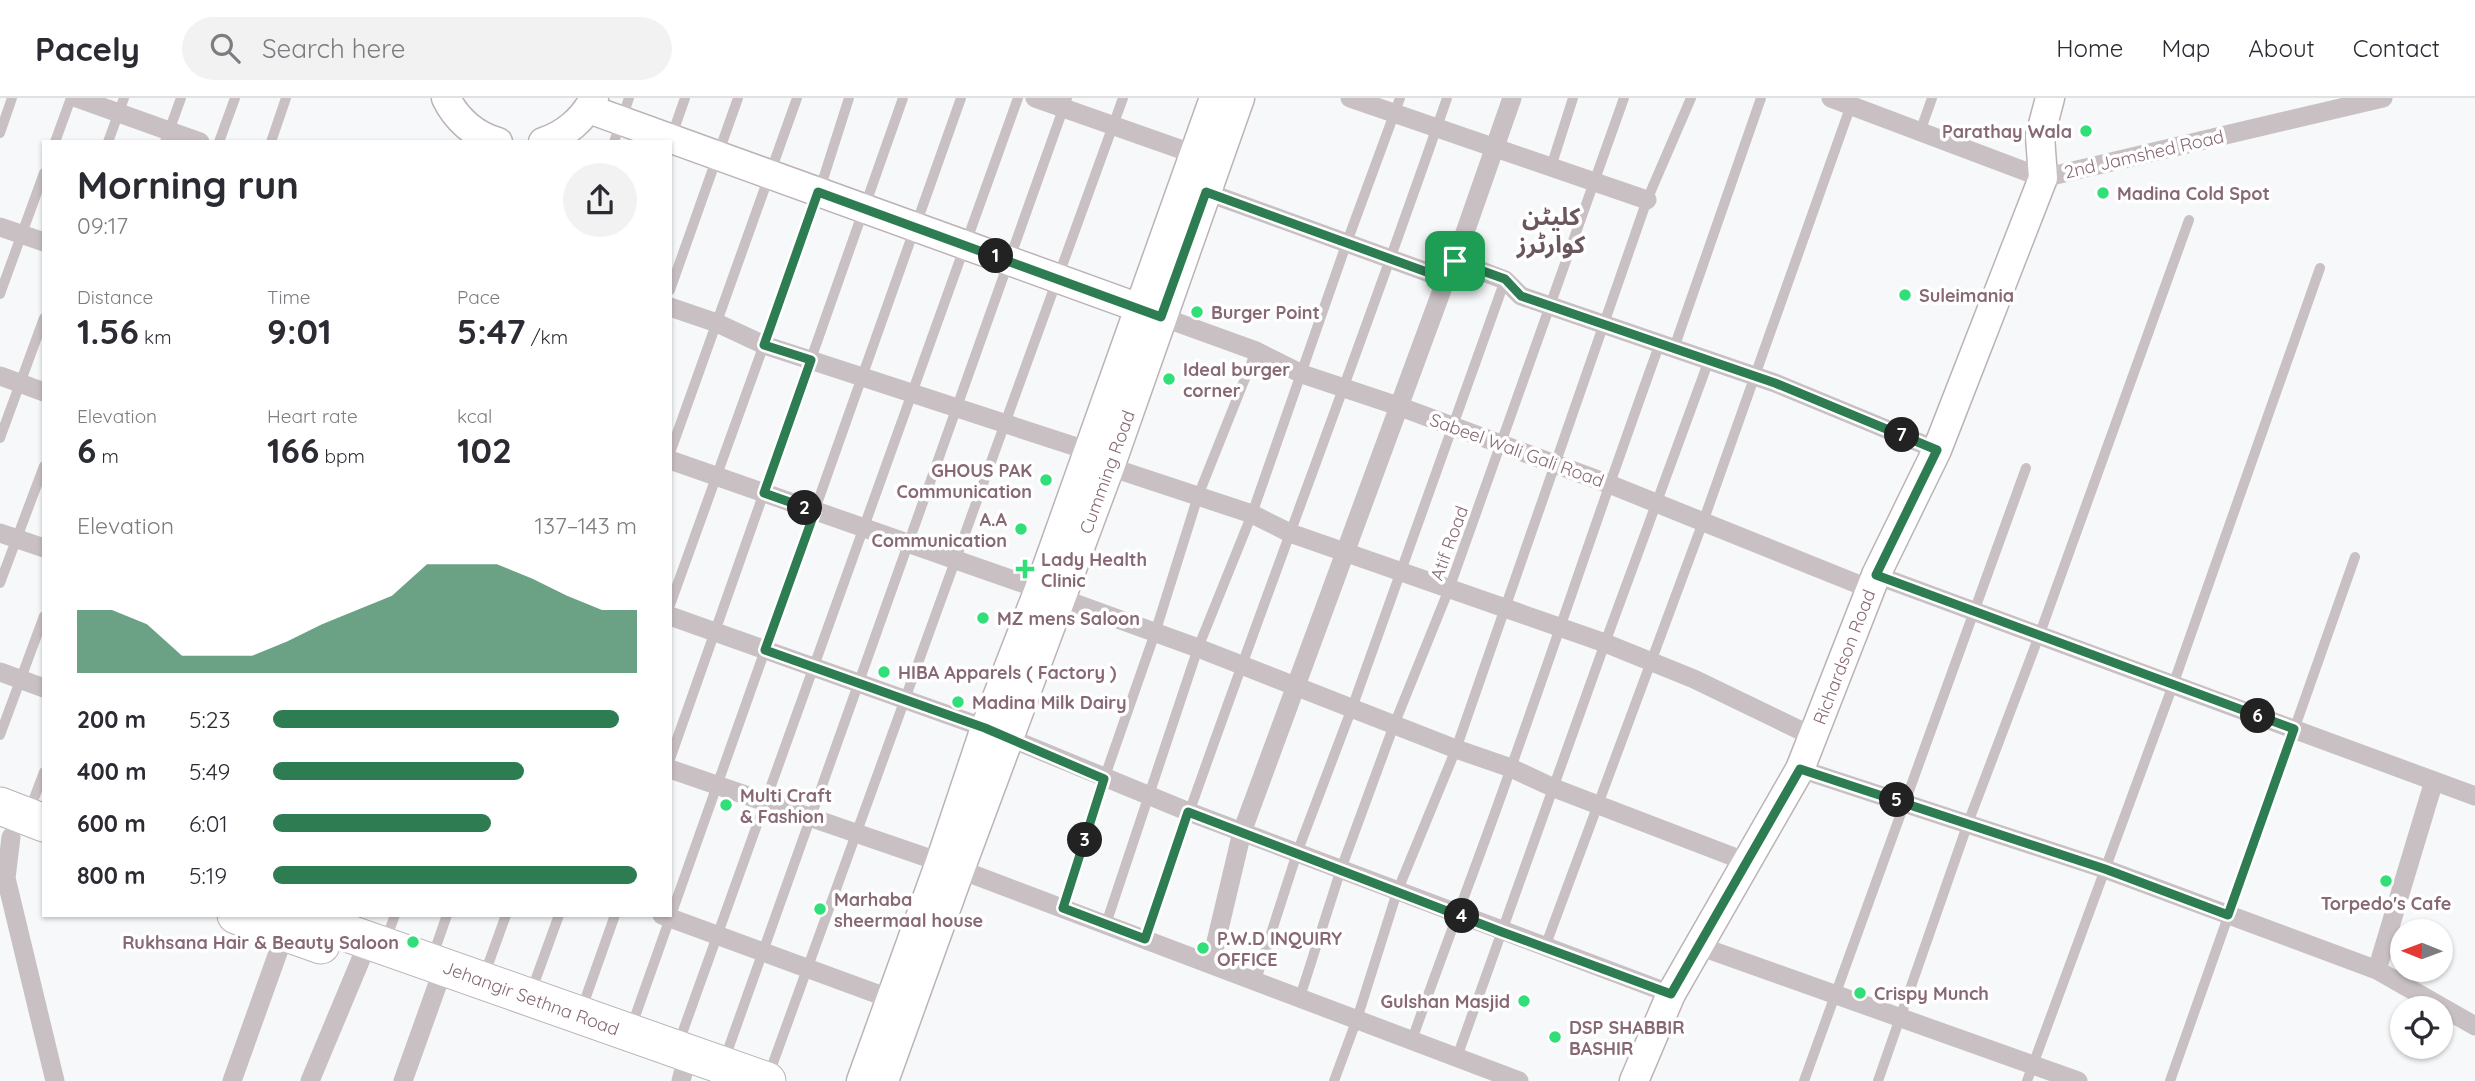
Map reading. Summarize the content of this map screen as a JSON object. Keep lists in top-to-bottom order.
{
  "streets": {
    "highway": ["Jehangir Sethna Road"],
    "street": [
      "2nd Jamshed Road",
      "Sabeel Wali Gali Road",
      "Cumming Road",
      "Richardson Road"
    ],
    "lane": ["Atif Road"]
  },
  "crossings": [
    ["2nd Jamshed Road", "Richardson Road"],
    ["Sabeel Wali Gali Road", "Cumming Road"],
    ["Sabeel Wali Gali Road", "Atif Road"],
    ["Sabeel Wali Gali Road", "Richardson Road"]
  ],
  "districts": ["کلیٹن کوارٹرز"],
  "places": {
    "other": [
      "Parathay Wala",
      "Madina Cold Spot",
      "Suleimania",
      "Burger Point",
      "Ideal burger corner",
      "GHOUS PAK Communication",
      "A.A Communication",
      "MZ mens Saloon",
      "HIBA Apparels ( Factory )",
      "Madina Milk Dairy",
      "Multi Craft & Fashion",
      "Torpedo's Cafe",
      "Marhaba sheermaal house",
      "Rukhsana Hair & Beauty Saloon",
      "P.W.D INQUIRY OFFICE",
      "Crispy Munch",
      "Gulshan Masjid",
      "DSP SHABBIR BASHIR"
    ],
    "health": ["Lady Health Clinic"]
  },
  "north": "left",
  "page": {
    "header": "Pacely",
    "search": "Search here",
    "nav": [
      "Home",
      "Map",
      "About",
      "Contact"
    ],
    "heading": ["Morning run", "09:17"],
    "pins": [
      "1",
      "7",
      "2",
      "6",
      "5",
      "3",
      "4"
    ],
    "stats": [
      ["Distance", "1.56 km"],
      ["Time", "9:01"],
      ["Pace", "5:47 /km"],
      ["Elevation", "6 m"],
      ["Heart rate", "166 bpm"],
      ["kcal", "102"]
    ],
    "chart": ["Elevation", "137–143 m"],
    "list": [
      {
        "name": "200 m",
        "note": "5:23"
      },
      {
        "name": "400 m",
        "note": "5:49"
      },
      {
        "name": "600 m",
        "note": "6:01"
      },
      {
        "name": "800 m",
        "note": "5:19"
      }
    ]
  }
}
